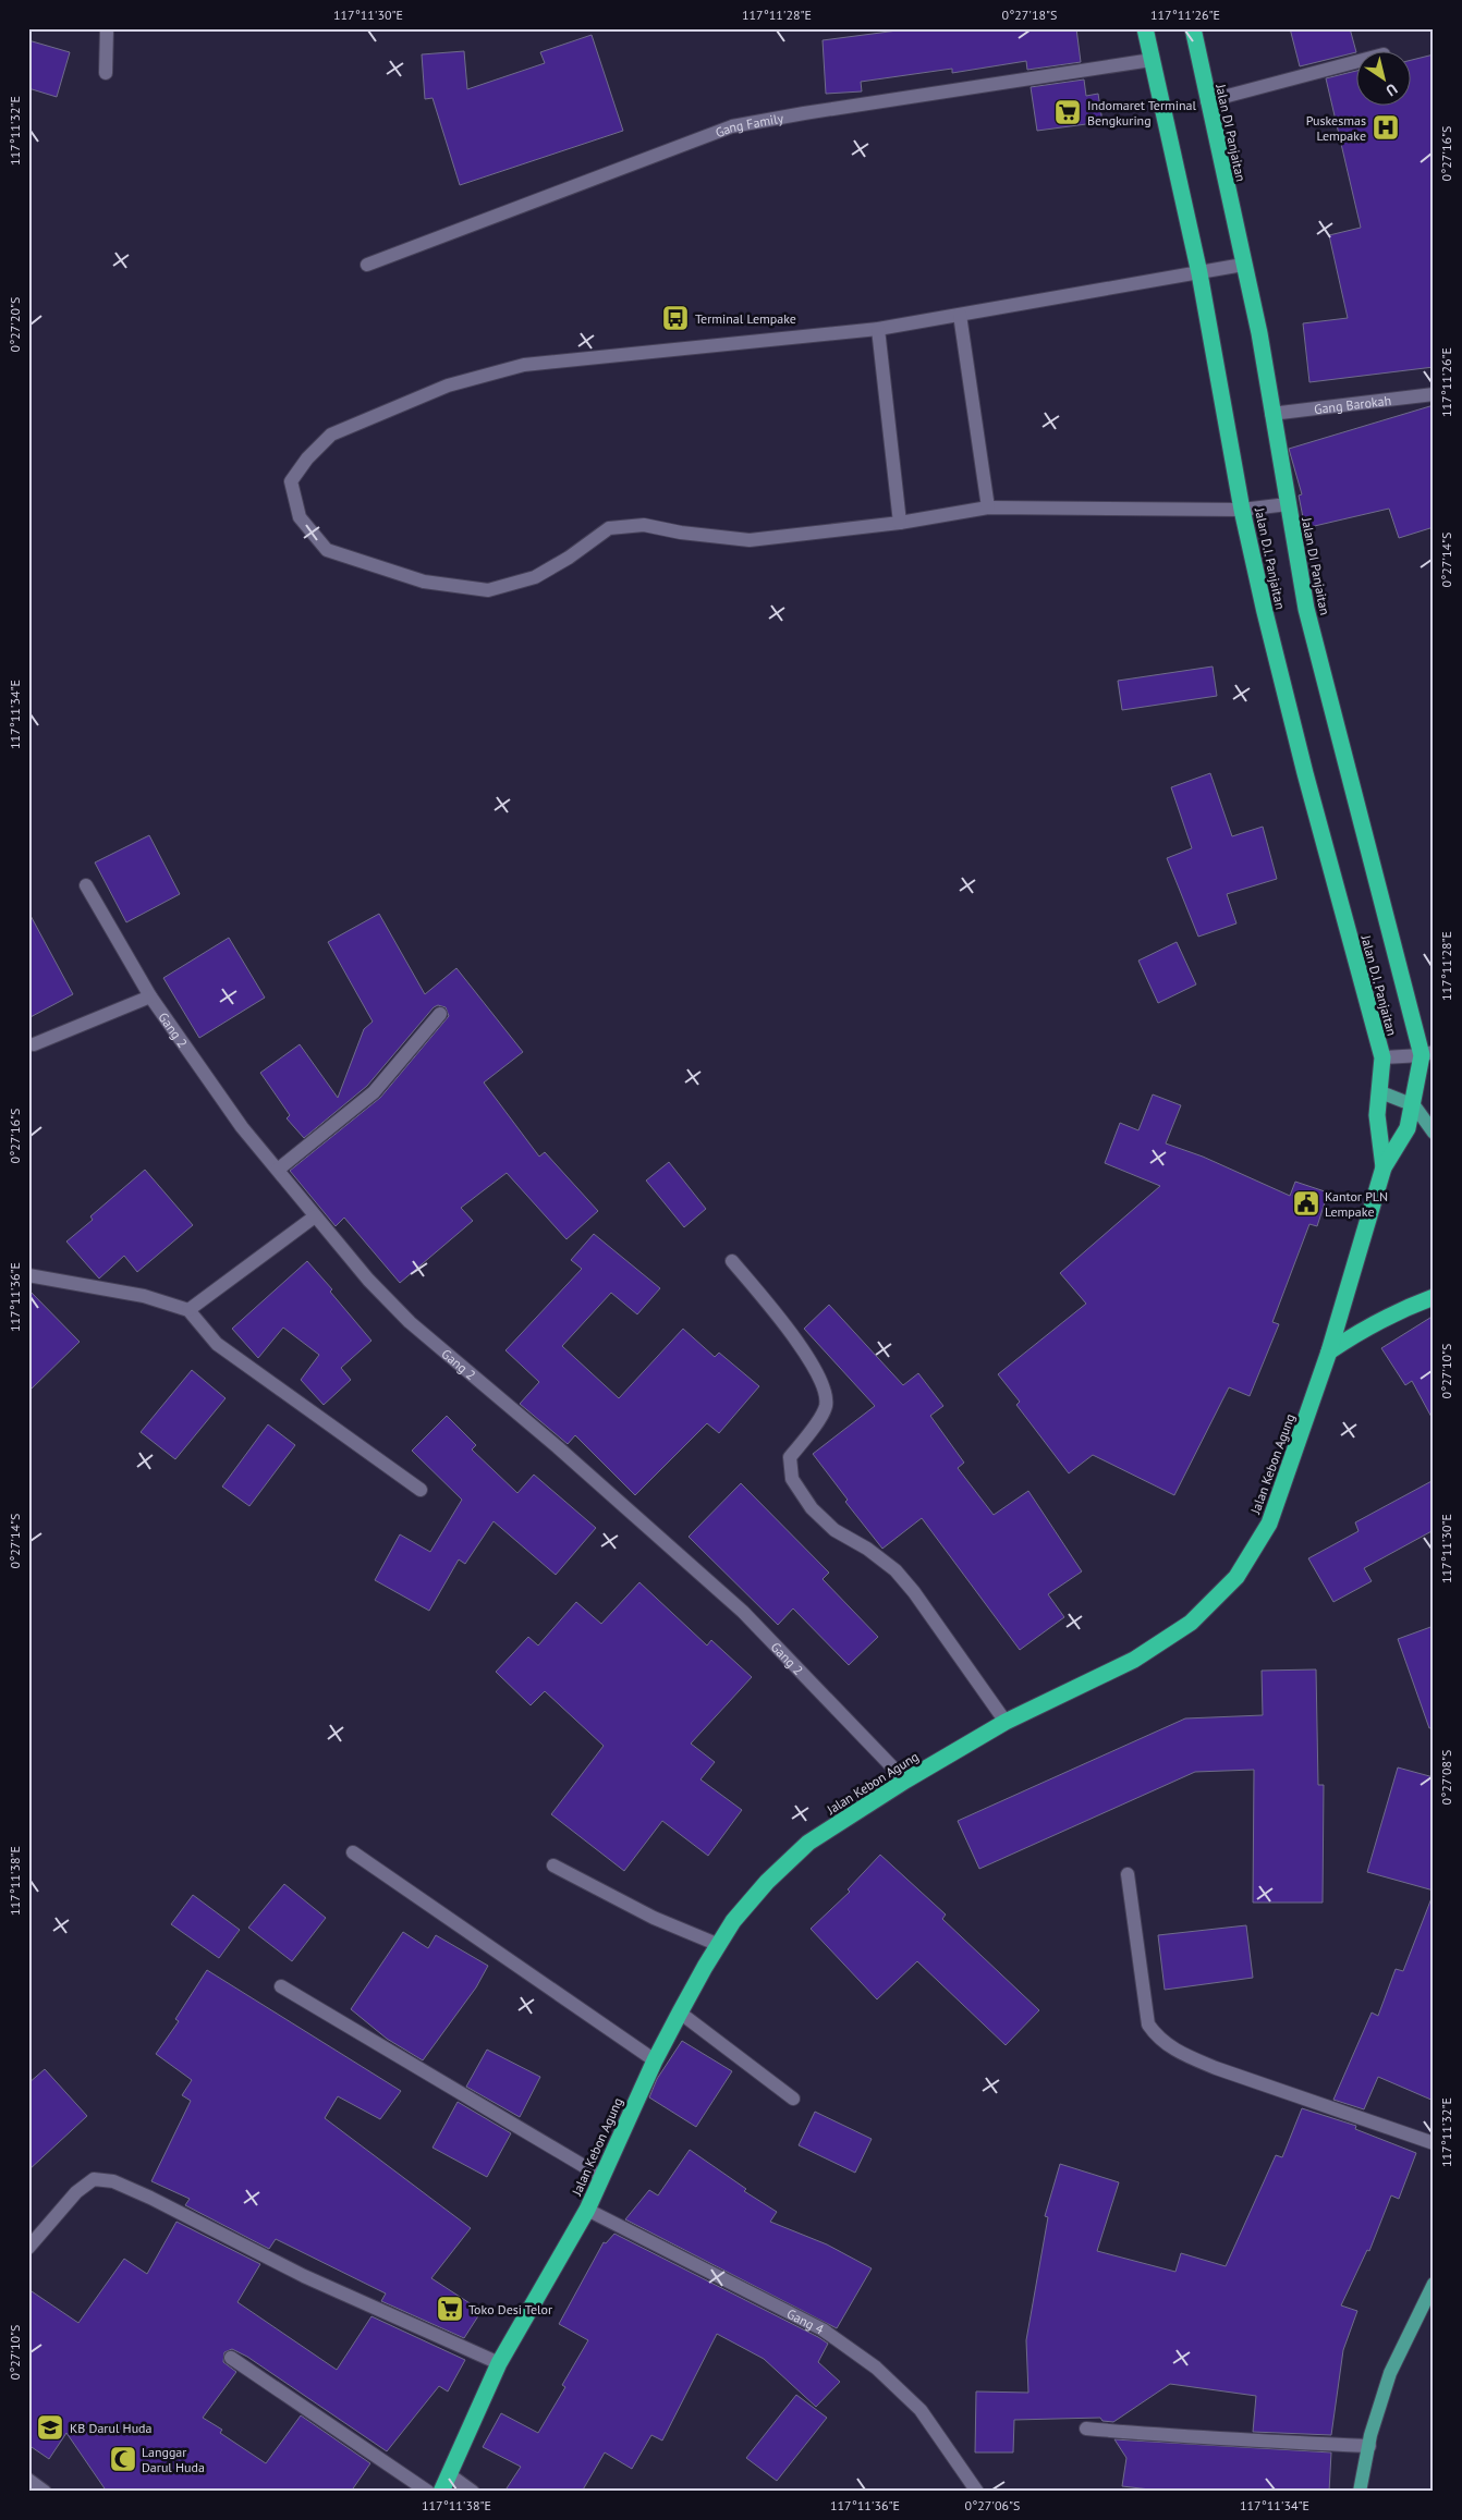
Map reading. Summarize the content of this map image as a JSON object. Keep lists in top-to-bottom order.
{
  "streets": {
    "highway": ["Jalan DI Panjaitan", "Jalan D.I. Panjaitan", "Jalan Kebon Agung"],
    "street": [
      "Gang Family",
      "Gang Barokah",
      "Gang 2",
      "Gang 4"
    ]
  },
  "crossings": [
    ["Gang Family", "Jalan D.I. Panjaitan"],
    ["Jalan DI Panjaitan", "Gang Barokah"],
    ["Jalan DI Panjaitan", "Jalan D.I. Panjaitan"],
    ["Jalan DI Panjaitan", "Jalan Kebon Agung"],
    ["Jalan D.I. Panjaitan", "Jalan Kebon Agung"],
    ["Gang 2", "Jalan Kebon Agung"],
    ["Jalan Kebon Agung", "Gang 4"]
  ],
  "places": {
    "supermarket": ["Indomaret Terminal Bengkuring", "Toko Desi Telor"],
    "hospital": ["Puskesmas Lempake"],
    "bus stop": ["Terminal Lempake"],
    "public building": ["Kantor PLN Lempake"],
    "school or university": ["KB Darul Huda"],
    "mosque": ["Langgar Darul Huda"]
  },
  "north": "bottom right",
  "coordinates": [
    "117°11'30\"E",
    "117°11'28\"E",
    "0°27'18\"S",
    "117°11'26\"E",
    "117°11'32\"E",
    "0°27'16\"S",
    "0°27'20\"S",
    "0°27'14\"S",
    "117°11'34\"E",
    "117°11'36\"E",
    "0°27'10\"S",
    "0°27'08\"S",
    "117°11'38\"E",
    "0°27'06\"S"
  ]
}
